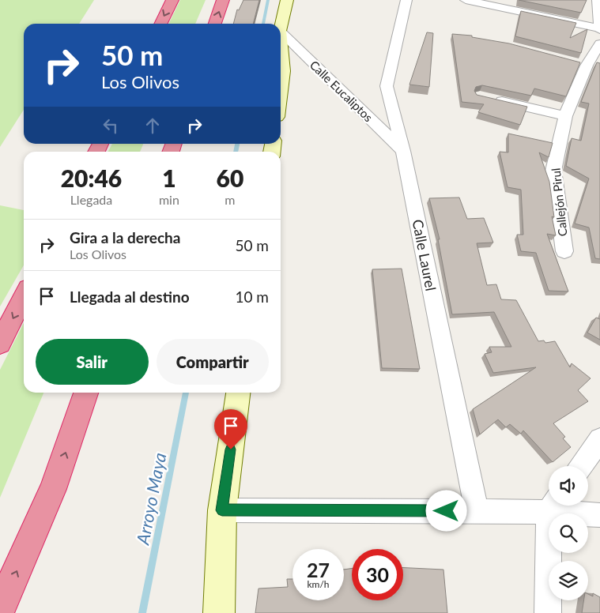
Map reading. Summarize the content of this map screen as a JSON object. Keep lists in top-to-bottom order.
{
  "streets": {
    "street": ["Calle Eucaliptos", "Callejón Pirul", "Calle Laurel"]
  },
  "crossings": [
    ["Calle Eucaliptos", "Calle Laurel"]
  ],
  "water": ["Arroyo Maya"],
  "page": {
    "turn": ["50 m", "Los Olivos"],
    "eta": [
      "20:46",
      "Llegada",
      "1",
      "min",
      "60",
      "m"
    ],
    "list": [
      {
        "name": "Gira a la derecha",
        "note": "Los Olivos",
        "value": "50 m"
      },
      {
        "name": "Llegada al destino",
        "value": "10 m"
      }
    ],
    "buttons": ["Salir", "Compartir"],
    "speed": "27 km/h",
    "limit": "30"
  }
}
